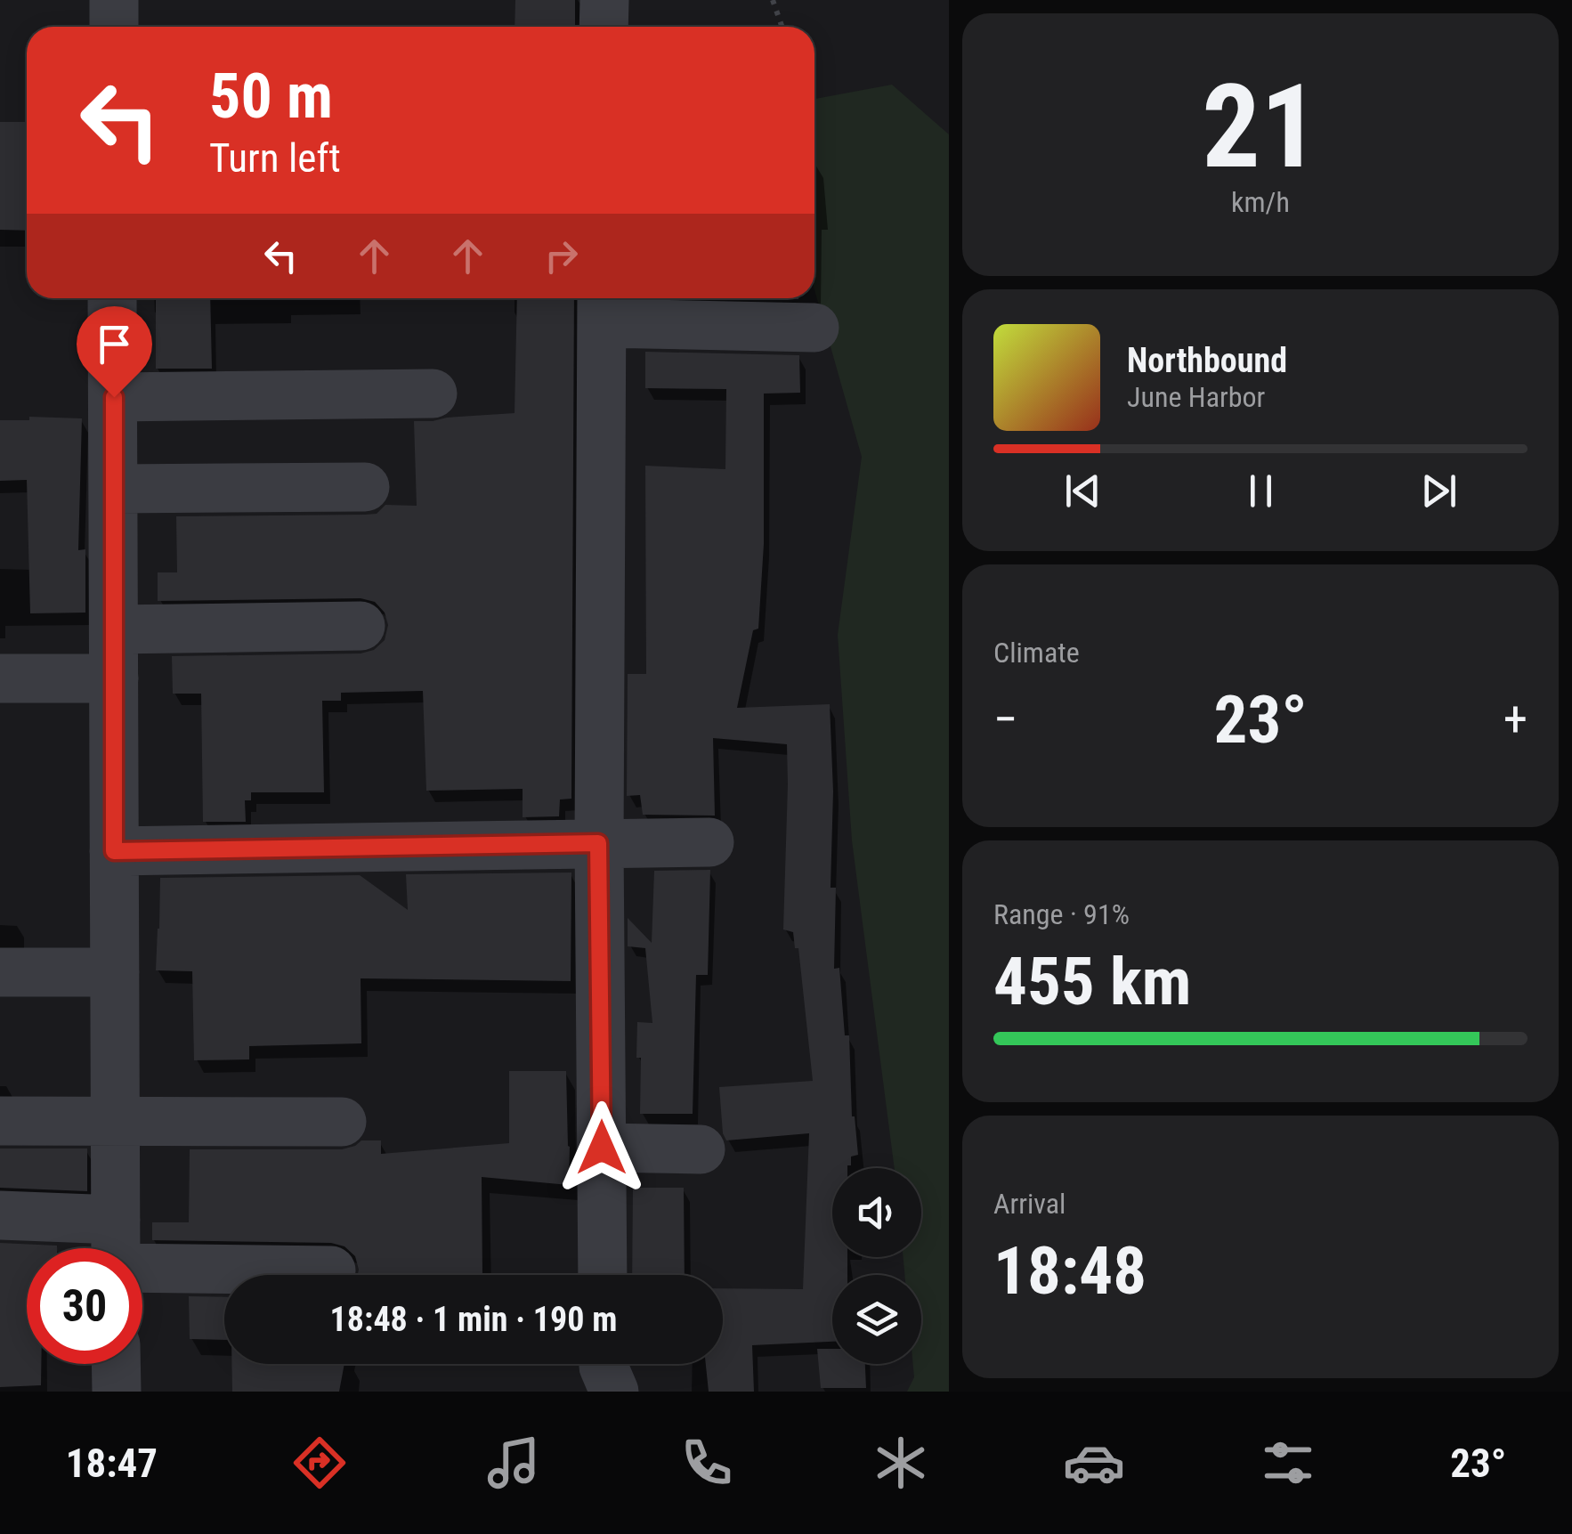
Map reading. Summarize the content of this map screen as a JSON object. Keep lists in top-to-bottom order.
{
  "page": {
    "tile": [
      ["21", "km/h"],
      "Climate",
      ["Range · 91%", "455 km"],
      ["Arrival", "18:48"]
    ],
    "turn": ["50 m", "Turn left"],
    "song": ["Northbound", "June Harbor"],
    "heat": ["−", "23°", "+"],
    "limit": "30",
    "trip": "18:48 · 1 min · 190 m",
    "tabs": ["18:47", "23°"]
  }
}
